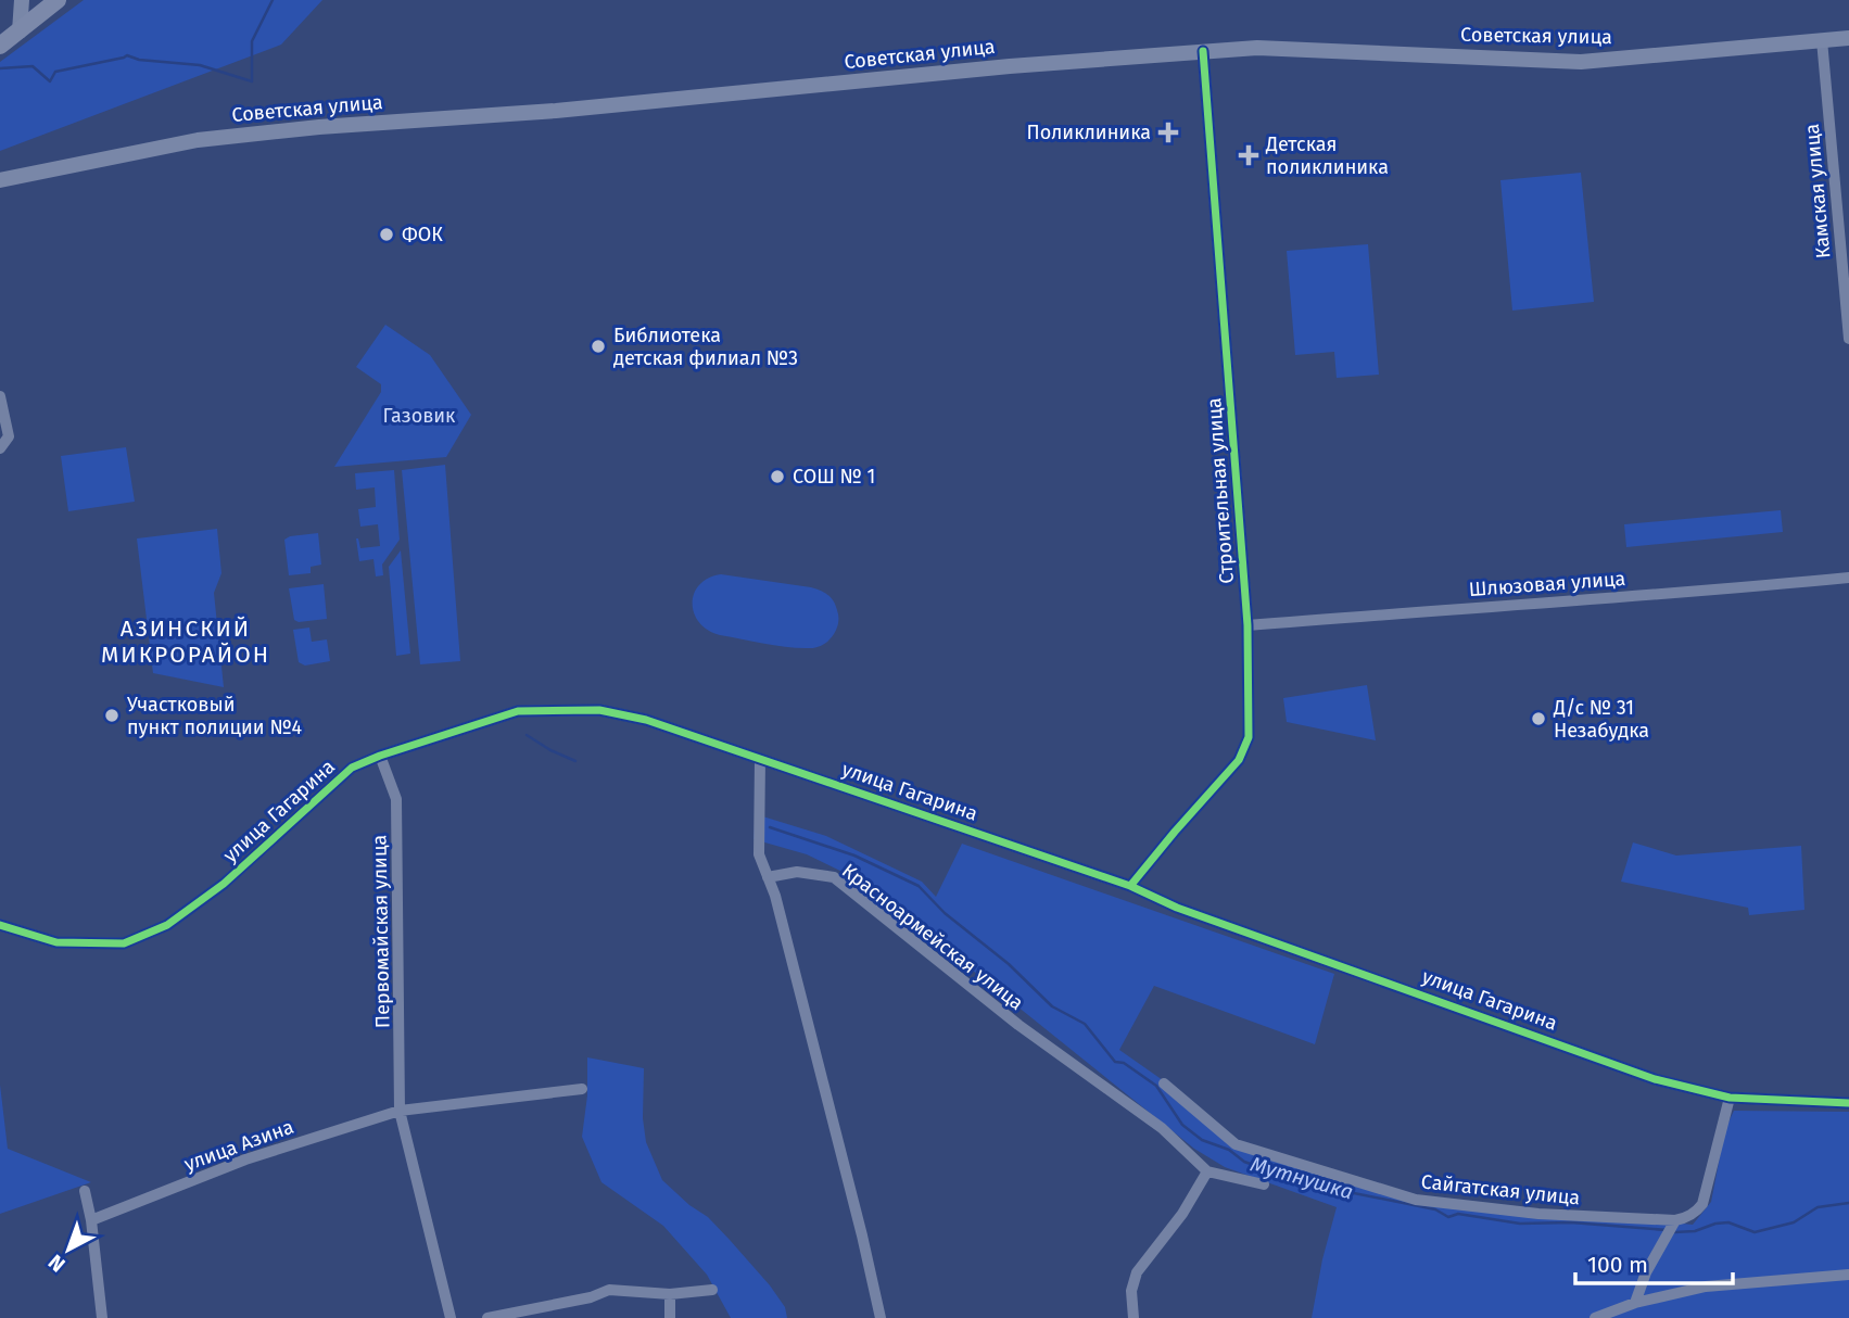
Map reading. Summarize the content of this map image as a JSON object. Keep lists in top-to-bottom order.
{
  "streets": {
    "main road": ["Советская улица"],
    "street": [
      "Камская улица",
      "Строительная улица",
      "Шлюзовая улица",
      "улица Гагарина",
      "Первомайская улица",
      "Красноармейская улица",
      "улица Азина",
      "Сайгатская улица"
    ]
  },
  "crossings": [
    ["Советская улица", "Камская улица"],
    ["Советская улица", "Строительная улица"],
    ["Строительная улица", "Шлюзовая улица"],
    ["Строительная улица", "улица Гагарина"],
    ["улица Гагарина", "Первомайская улица"],
    ["Первомайская улица", "улица Азина"]
  ],
  "districts": ["АЗИНСКИЙ МИКРОРАЙОН"],
  "water": ["Мутнушка"],
  "parks": ["Газовик"],
  "places": {
    "health": ["Поликлиника", "Детская поликлиника"],
    "other": [
      "ФОК",
      "Библиотека детская филиал №3",
      "СОШ № 1",
      "Участковый пункт полиции №4",
      "Д/с № 31 Незабудка"
    ]
  },
  "scale_bar": "100 m",
  "north": "bottom left"
}
